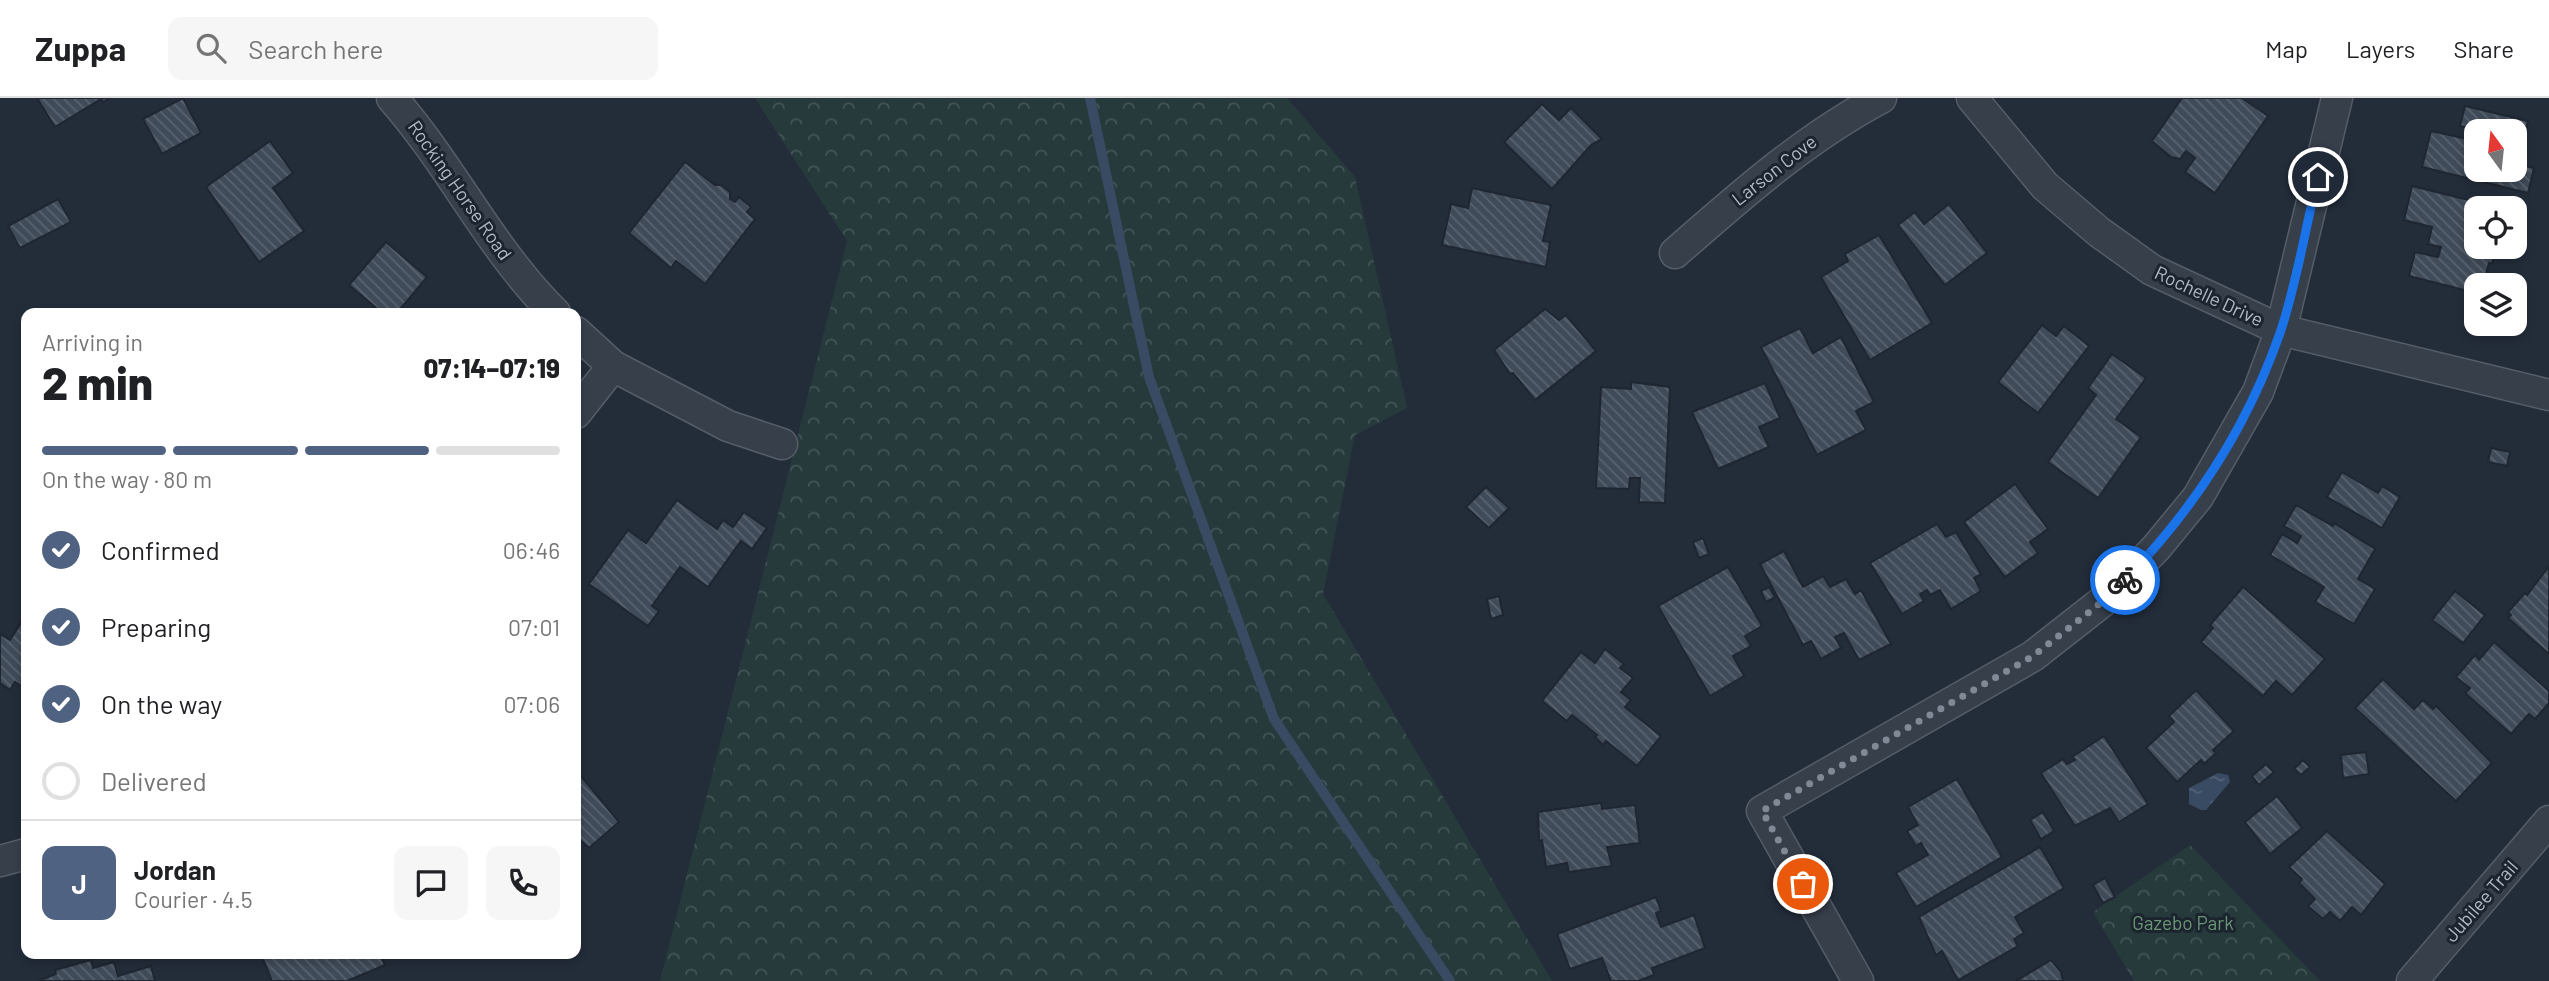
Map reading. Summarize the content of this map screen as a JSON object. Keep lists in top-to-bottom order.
{
  "streets": {
    "street": [
      "Larson Cove",
      "Rocking Horse Road",
      "Rochelle Drive",
      "Jubilee Trail"
    ]
  },
  "parks": ["Gazebo Park"],
  "north": "top",
  "page": {
    "header": "Zuppa",
    "search": "Search here",
    "nav": ["Map", "Layers", "Share"],
    "heading": ["2 min", "Arriving in", "07:14–07:19"],
    "panel": ["Jordan", "Courier · 4.5"],
    "bar": "On the way · 80 m",
    "list": [
      ["Confirmed", "06:46"],
      ["Preparing", "07:01"],
      ["On the way", "07:06"],
      "Delivered"
    ],
    "round": "J"
  }
}
